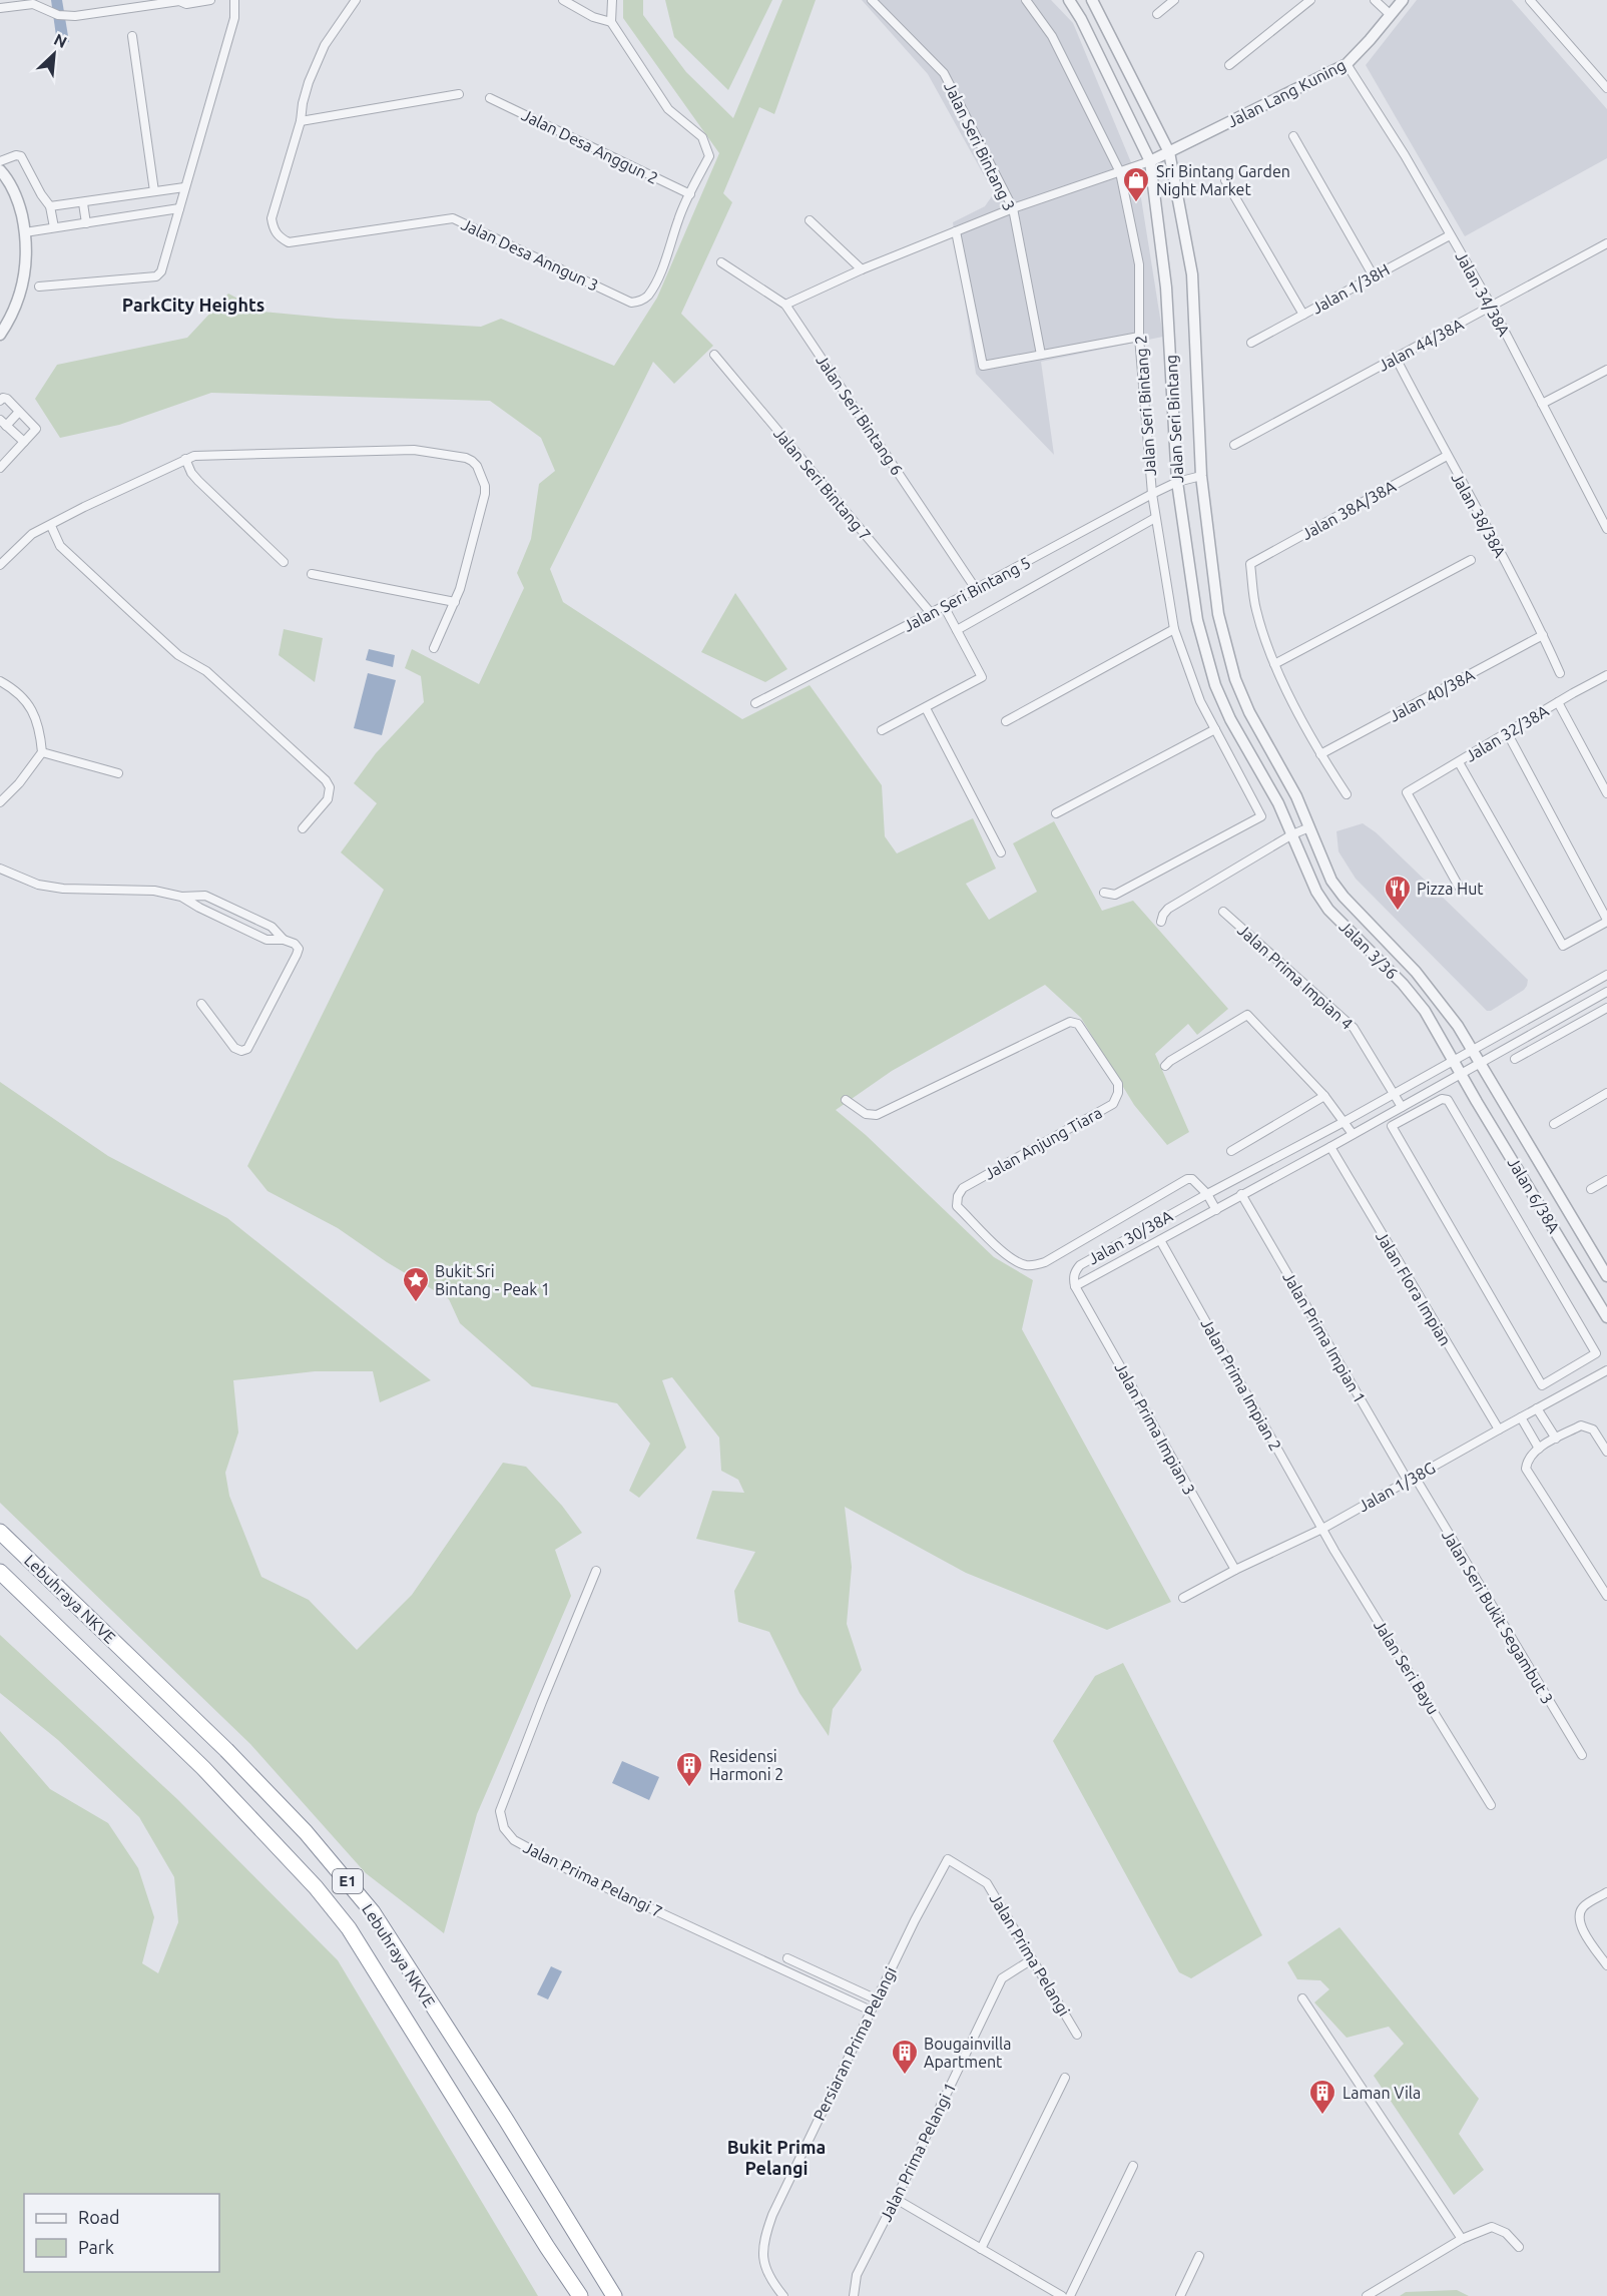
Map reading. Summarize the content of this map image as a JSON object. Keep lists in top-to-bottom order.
{
  "streets": {
    "highway": ["Lebuhraya NKVE", "E1"],
    "street": [
      "Jalan Lang Kuning",
      "Jalan Desa Anggun 2",
      "Jalan Seri Bintang 3",
      "Jalan Desa Anngun 3",
      "Jalan 1/38H",
      "Jalan 34/38A",
      "Jalan 44/38A",
      "Jalan Seri Bintang 2",
      "Jalan Seri Bintang 6",
      "Jalan Seri Bintang",
      "Jalan Seri Bintang 7",
      "Jalan 38A/38A",
      "Jalan 38/38A",
      "Jalan Seri Bintang 5",
      "Jalan 40/38A",
      "Jalan 32/38A",
      "Jalan 3/36",
      "Jalan Prima Impian 4",
      "Jalan Anjung Tiara",
      "Jalan 6/38A",
      "Jalan 30/38A",
      "Jalan Flora Impian",
      "Jalan Prima Impian 1",
      "Jalan Prima Impian 2",
      "Jalan Prima Impian 3",
      "Jalan 1/38G",
      "Jalan Seri Bukit Segambut 3",
      "Jalan Seri Bayu",
      "Jalan Prima Pelangi 7",
      "Jalan Prima Pelangi",
      "Persiaran Prima Pelangi",
      "Jalan Prima Pelangi 1"
    ]
  },
  "crossings": [
    ["Jalan Lang Kuning", "Jalan 34/38A"],
    ["Jalan Lang Kuning", "Jalan Seri Bintang"],
    ["Jalan Desa Anggun 2", "Jalan Desa Anngun 3"],
    ["Jalan 1/38H", "Jalan 34/38A"],
    ["Jalan 34/38A", "Jalan 44/38A"],
    ["Jalan 44/38A", "Jalan 38/38A"],
    ["Jalan Seri Bintang 2", "Jalan Seri Bintang 5"],
    ["Jalan Seri Bintang 6", "Jalan Seri Bintang 5"],
    ["Jalan Seri Bintang", "Jalan Seri Bintang 5"],
    ["Jalan Seri Bintang", "Jalan 3/36"],
    ["Jalan Seri Bintang 7", "Jalan Seri Bintang 5"],
    ["Jalan 38A/38A", "Jalan 38/38A"],
    ["Jalan 38/38A", "Jalan 40/38A"],
    ["Jalan 3/36", "Jalan 6/38A"],
    ["Jalan 3/36", "Jalan 30/38A"],
    ["Jalan Prima Impian 4", "Jalan 30/38A"],
    ["Jalan Anjung Tiara", "Jalan 30/38A"],
    ["Jalan 6/38A", "Jalan 30/38A"],
    ["Jalan 30/38A", "Jalan Flora Impian"],
    ["Jalan 30/38A", "Jalan Prima Impian 1"],
    ["Jalan 30/38A", "Jalan Prima Impian 2"],
    ["Jalan 30/38A", "Jalan Prima Impian 3"],
    ["Jalan Flora Impian", "Jalan 1/38G"],
    ["Jalan Prima Impian 1", "Jalan 1/38G"],
    ["Jalan Prima Impian 1", "Jalan Seri Bukit Segambut 3"],
    ["Jalan Prima Impian 2", "Jalan 1/38G"],
    ["Jalan Prima Impian 2", "Jalan Seri Bayu"],
    ["Jalan Prima Impian 3", "Jalan 1/38G"],
    ["Jalan 1/38G", "Jalan Seri Bukit Segambut 3"],
    ["Jalan 1/38G", "Jalan Seri Bayu"],
    ["Jalan Prima Pelangi 7", "Persiaran Prima Pelangi"],
    ["Jalan Prima Pelangi", "Persiaran Prima Pelangi"],
    ["Jalan Prima Pelangi", "Jalan Prima Pelangi 1"]
  ],
  "districts": ["ParkCity Heights", "Bukit Prima Pelangi"],
  "places": {
    "shop": ["Sri Bintang Garden Night Market"],
    "restaurant": ["Pizza Hut"],
    "place": ["Bukit Sri Bintang - Peak 1"],
    "building": ["Residensi Harmoni 2", "Bougainvilla Apartment", "Laman Vila"]
  },
  "legend": ["Road", "Park"],
  "north": "top right"
}
